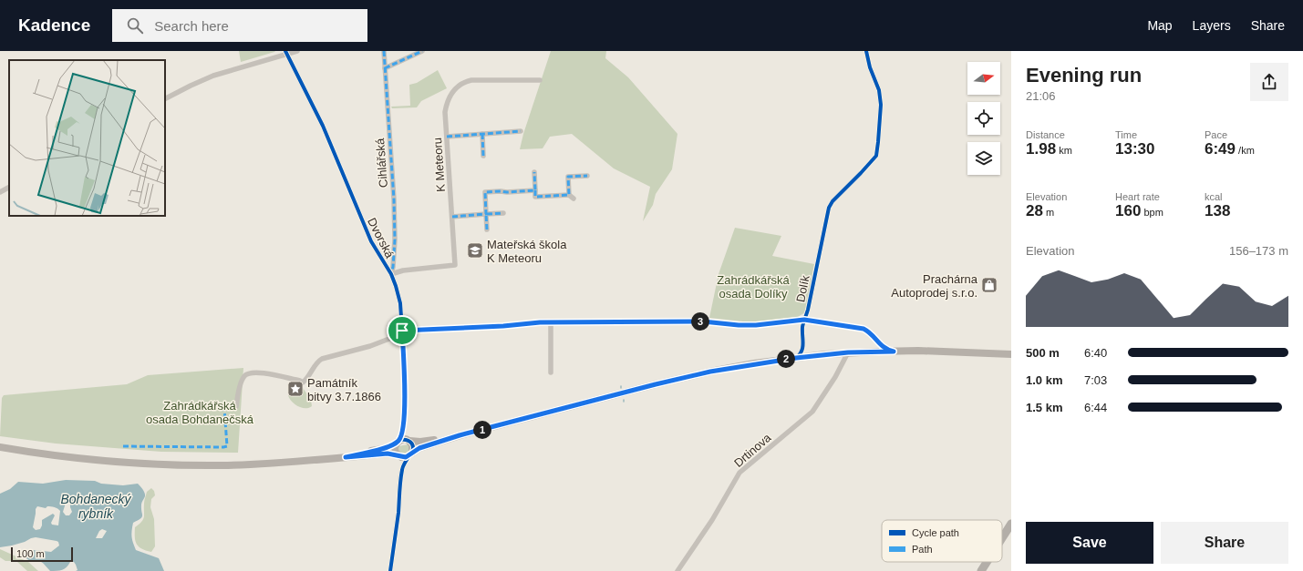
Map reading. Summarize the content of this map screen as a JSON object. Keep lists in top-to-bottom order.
{
  "streets": {
    "main road": ["Dvorská"],
    "street": [
      "Cihlářská",
      "K Meteoru",
      "Dolík",
      "Drtinova"
    ]
  },
  "crossings": [
    ["Cihlářská", "K Meteoru"],
    ["Cihlářská", "Dvorská"],
    ["K Meteoru", "Dvorská"]
  ],
  "water": ["Bohdanecký rybník"],
  "parks": ["Zahrádkářská osada Dolíky", "Zahrádkářská osada Bohdanečská"],
  "places": {
    "school or university": ["Mateřská škola K Meteoru"],
    "shop": ["Prachárna Autoprodej s.r.o."],
    "place": ["Památník bitvy 3.7.1866"]
  },
  "legend": ["Cycle path", "Path"],
  "scale_bar": "100 m",
  "north": "right",
  "page": {
    "header": "Kadence",
    "search": "Search here",
    "nav": ["Map", "Layers", "Share"],
    "heading": ["Evening run", "21:06"],
    "stats": [
      ["Distance", "1.98 km"],
      ["Time", "13:30"],
      ["Pace", "6:49 /km"],
      ["Elevation", "28 m"],
      ["Heart rate", "160 bpm"],
      ["kcal", "138"]
    ],
    "chart": ["Elevation", "156–173 m"],
    "pins": ["3", "2", "1"],
    "list": [
      {
        "name": "500 m",
        "note": "6:40"
      },
      {
        "name": "1.0 km",
        "note": "7:03"
      },
      {
        "name": "1.5 km",
        "note": "6:44"
      }
    ],
    "buttons": ["Save", "Share"],
    "scale": "100 m"
  }
}
